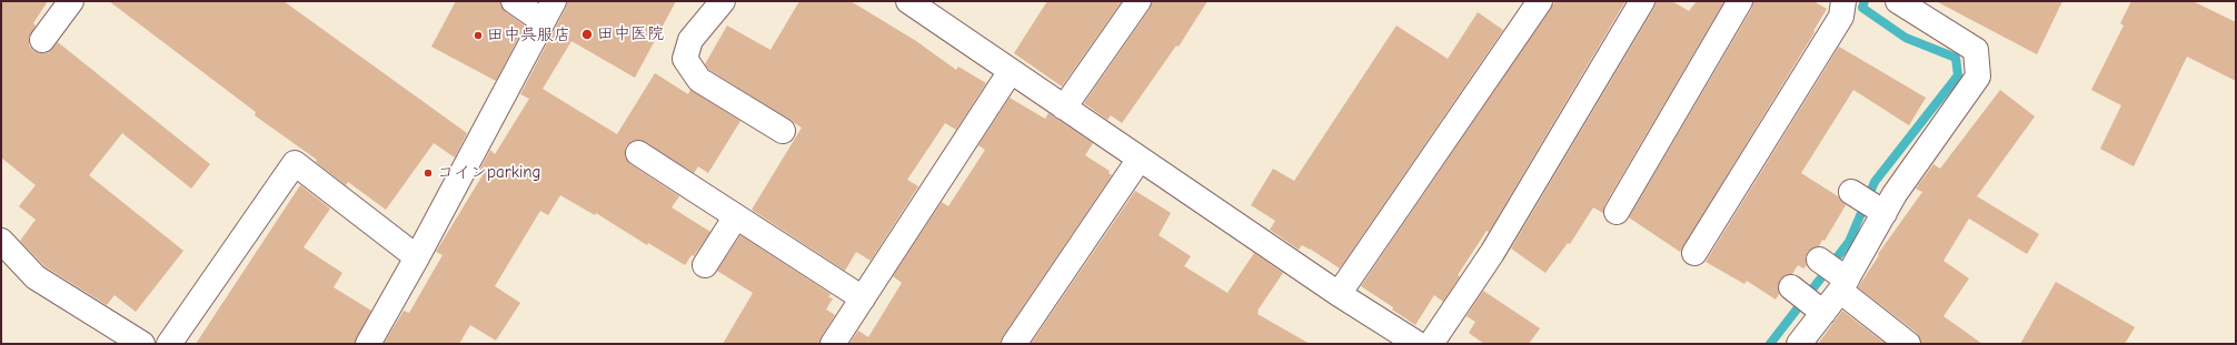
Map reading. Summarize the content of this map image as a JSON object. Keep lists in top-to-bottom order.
{
  "places": ["田中医院", "田中呉服店", "コインparking"]
}
